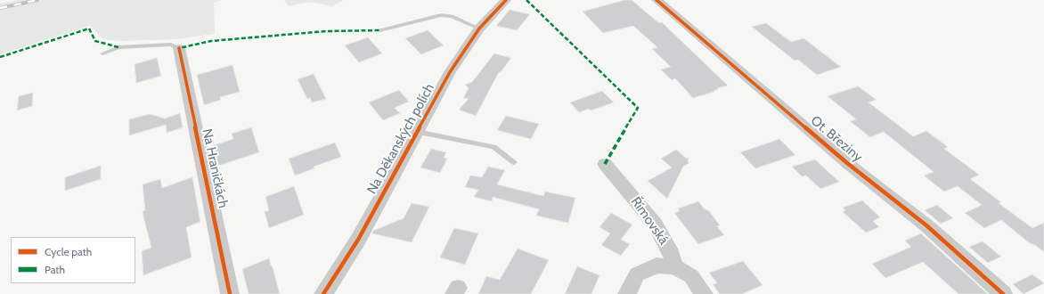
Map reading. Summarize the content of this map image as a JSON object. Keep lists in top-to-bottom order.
{
  "streets": {
    "street": [
      "Na Děkanských polích",
      "Ot. Březiny",
      "Na Hraničkách",
      "Římovská"
    ]
  },
  "legend": ["Cycle path", "Path"]
}
